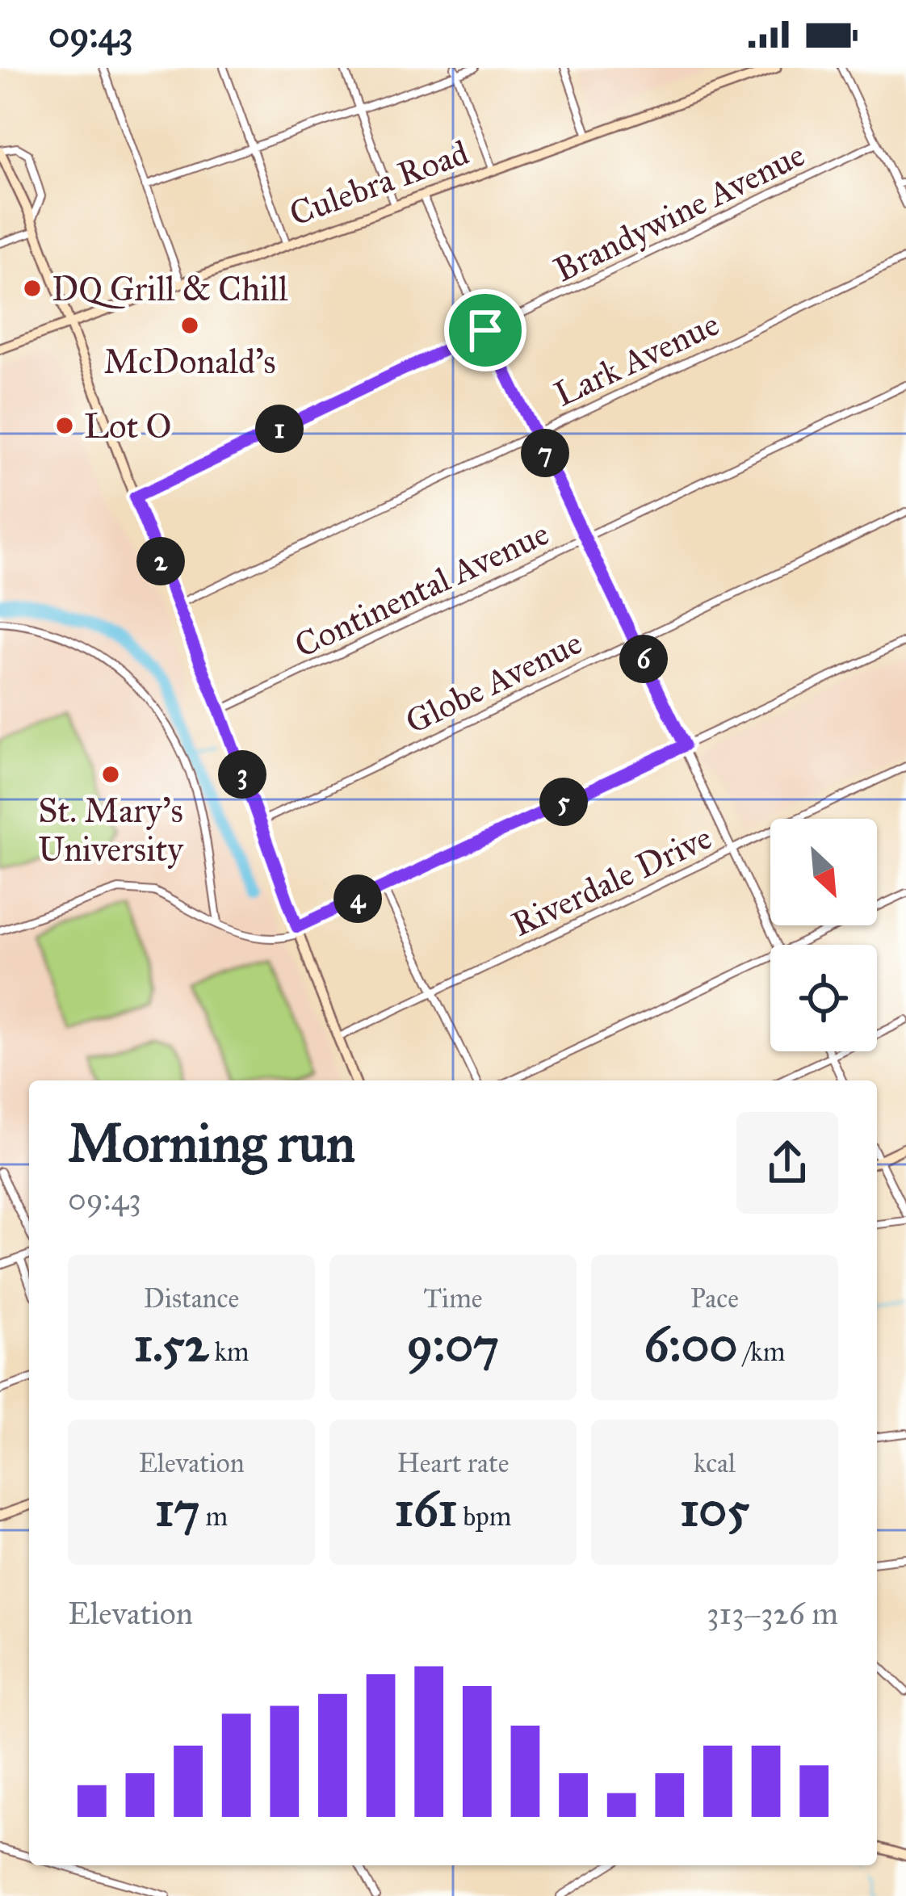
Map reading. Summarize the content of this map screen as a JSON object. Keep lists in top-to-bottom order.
{
  "streets": {
    "main road": ["Culebra Road"],
    "street": [
      "Brandywine Avenue",
      "Lark Avenue",
      "Continental Avenue",
      "Globe Avenue",
      "Riverdale Drive"
    ]
  },
  "places": [
    "DQ Grill & Chill",
    "McDonald's",
    "Lot O",
    "St. Mary's University"
  ],
  "north": "bottom right",
  "page": {
    "status": "09:43",
    "pins": [
      "1",
      "7",
      "2",
      "6",
      "3",
      "5",
      "4"
    ],
    "heading": ["Morning run", "09:43"],
    "stats": [
      ["Distance", "1.52 km"],
      ["Time", "9:07"],
      ["Pace", "6:00 /km"],
      ["Elevation", "17 m"],
      ["Heart rate", "161 bpm"],
      ["kcal", "105"]
    ],
    "chart": ["Elevation", "313–326 m"]
  }
}
